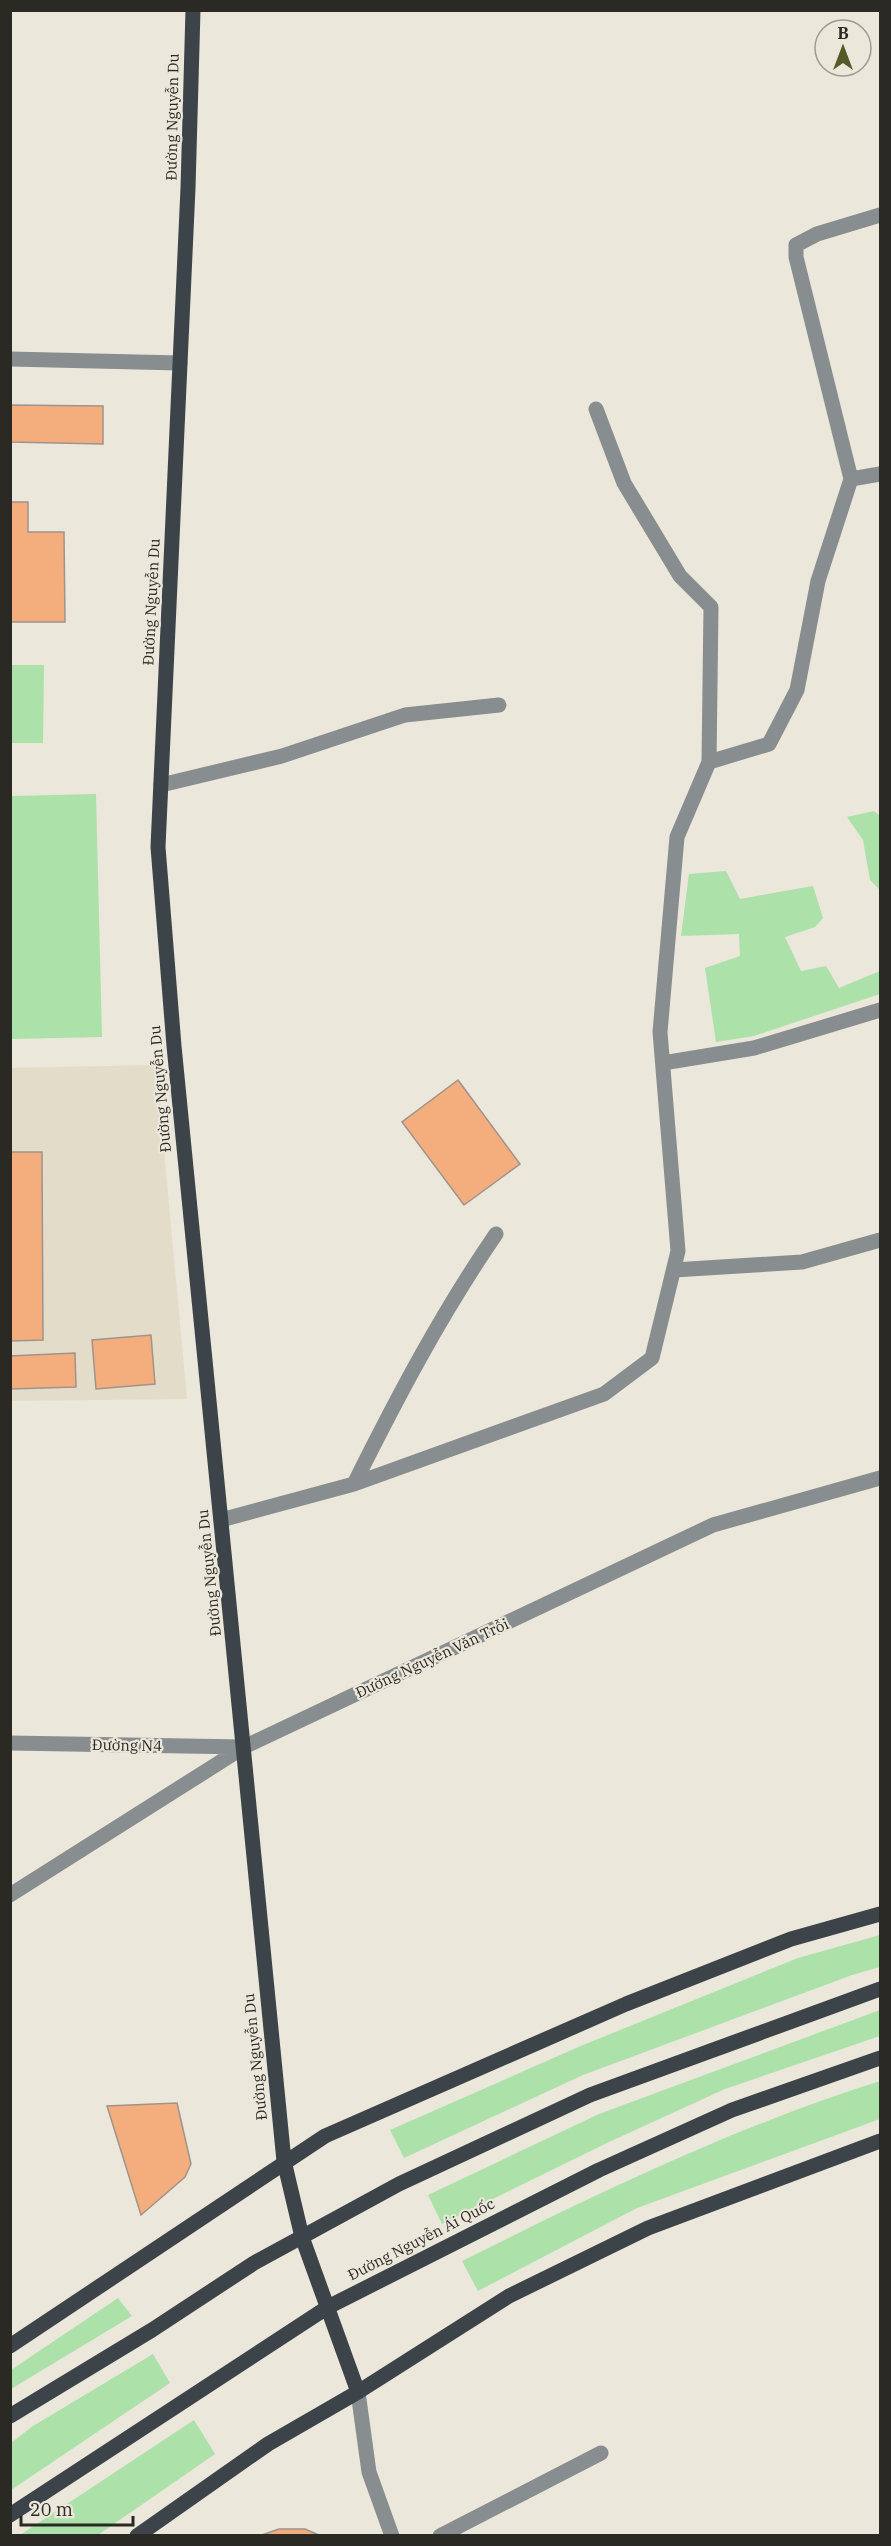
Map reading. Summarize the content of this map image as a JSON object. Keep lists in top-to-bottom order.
{
  "streets": {
    "main road": ["Đường Nguyễn Du", "Đường Nguyễn Ái Quốc"],
    "street": ["Đường Nguyễn Văn Trỗi", "Đường N4"]
  },
  "crossings": [
    ["Đường Nguyễn Du", "Đường Nguyễn Văn Trỗi"],
    ["Đường Nguyễn Du", "Đường N4"],
    ["Đường Nguyễn Du", "Đường Nguyễn Ái Quốc"],
    ["Đường Nguyễn Văn Trỗi", "Đường N4"]
  ],
  "scale_bar": "20 m",
  "north": "top"
}
